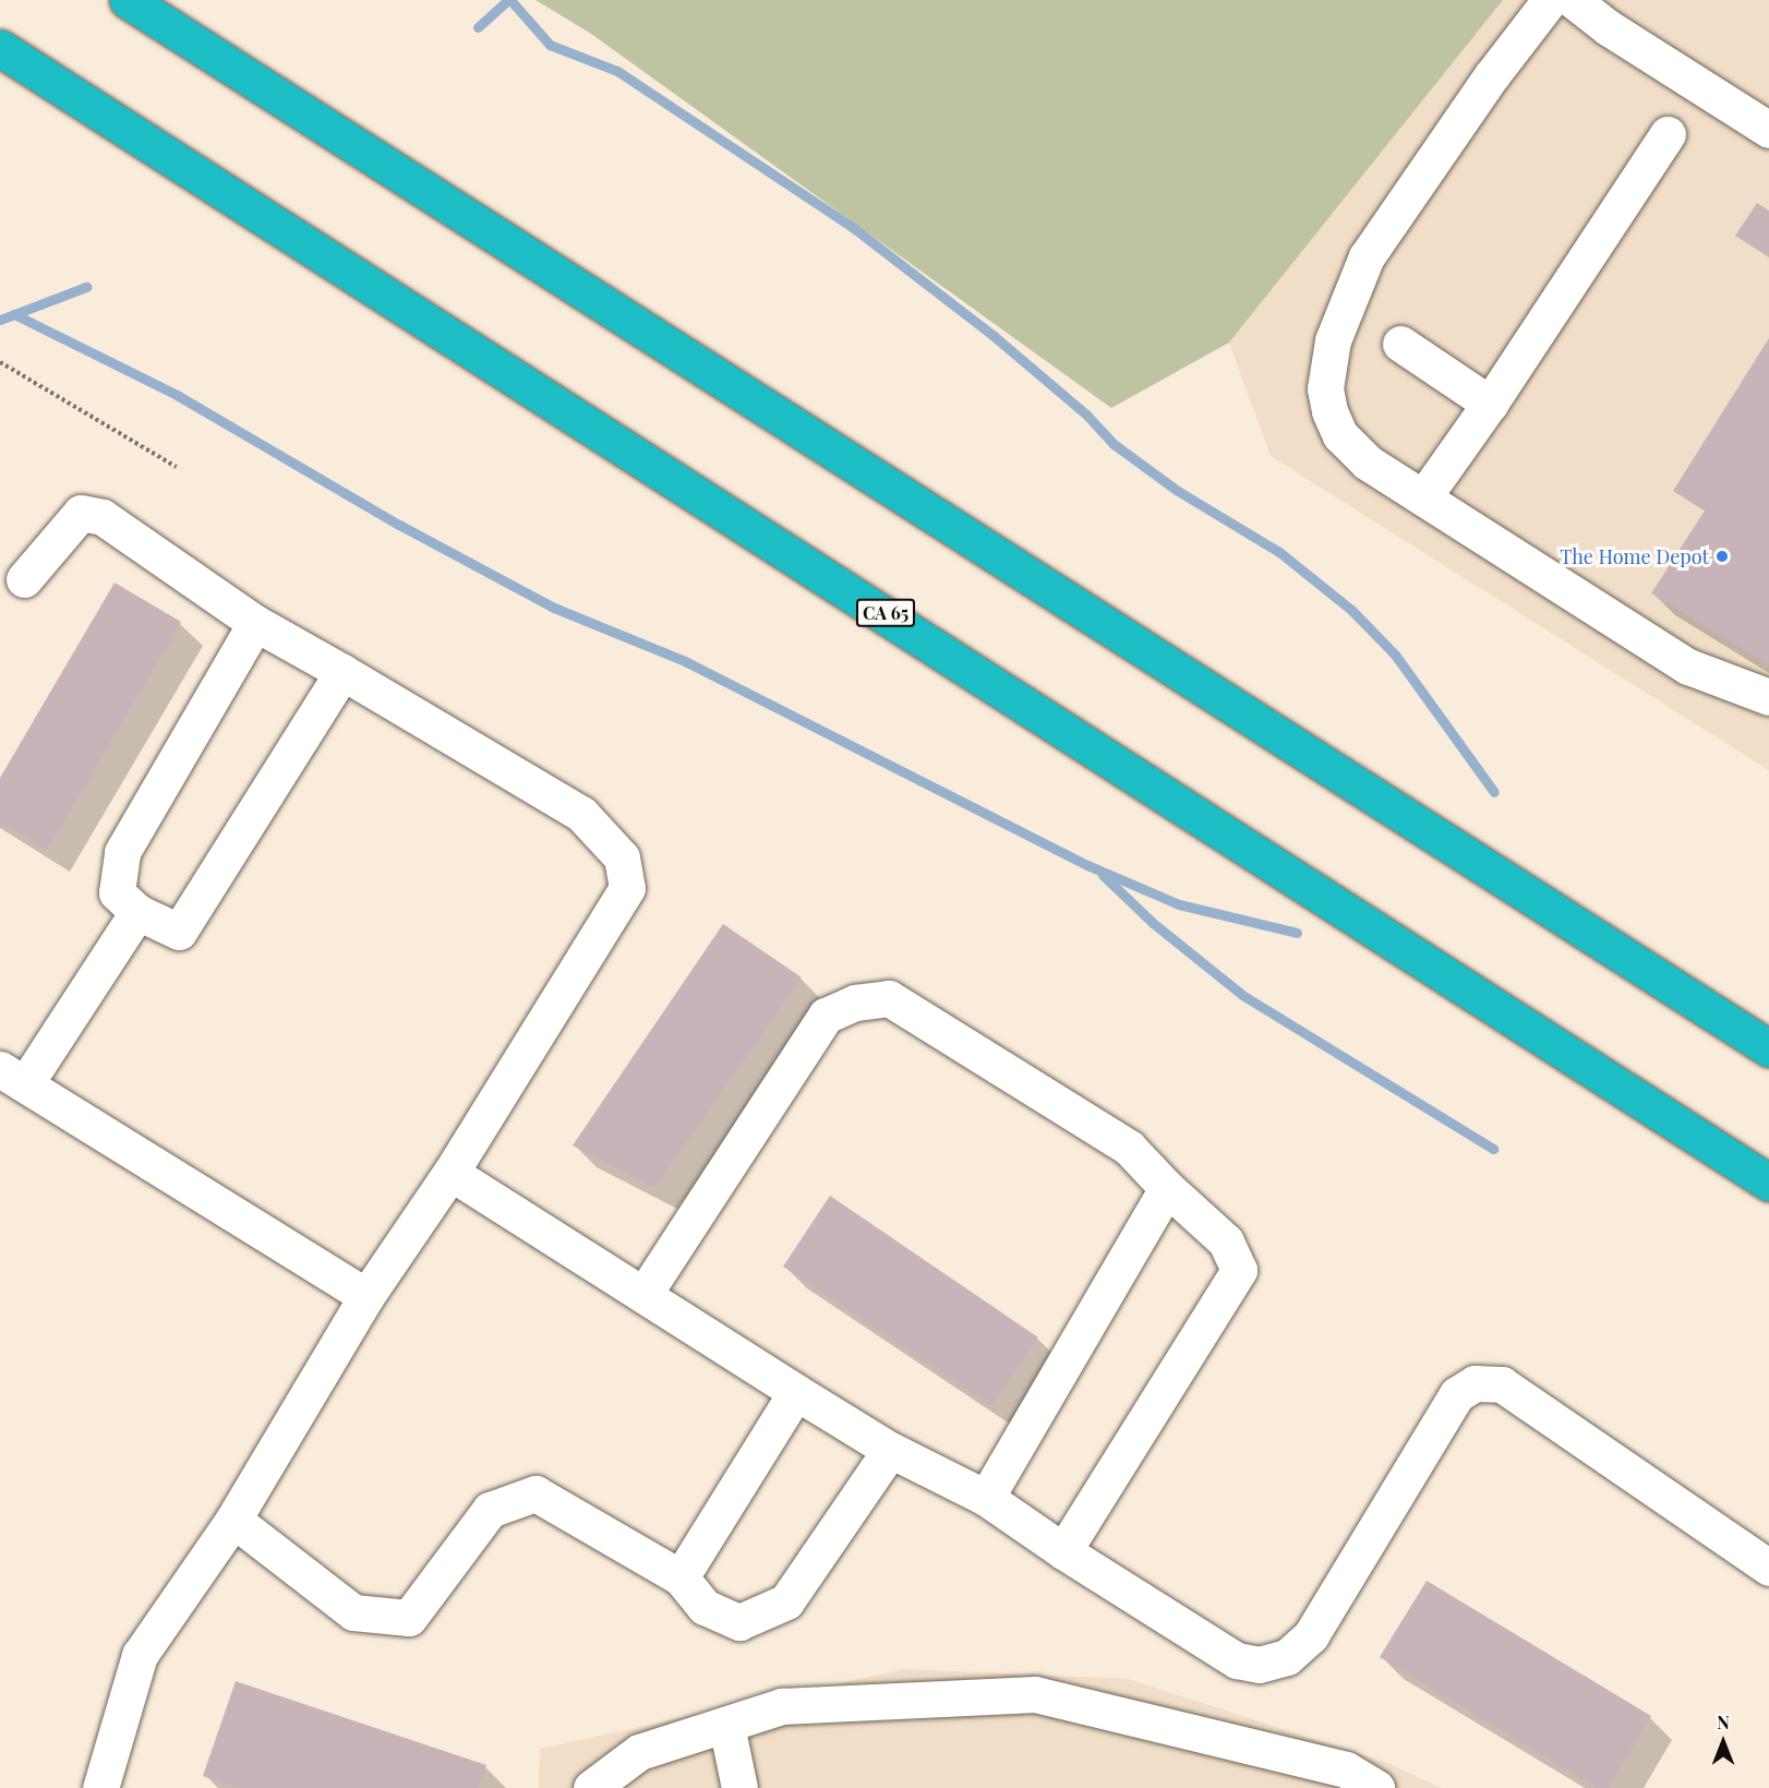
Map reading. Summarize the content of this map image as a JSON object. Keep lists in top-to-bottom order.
{
  "streets": {
    "highway": ["CA 65"]
  },
  "places": ["The Home Depot"],
  "north": "top"
}
